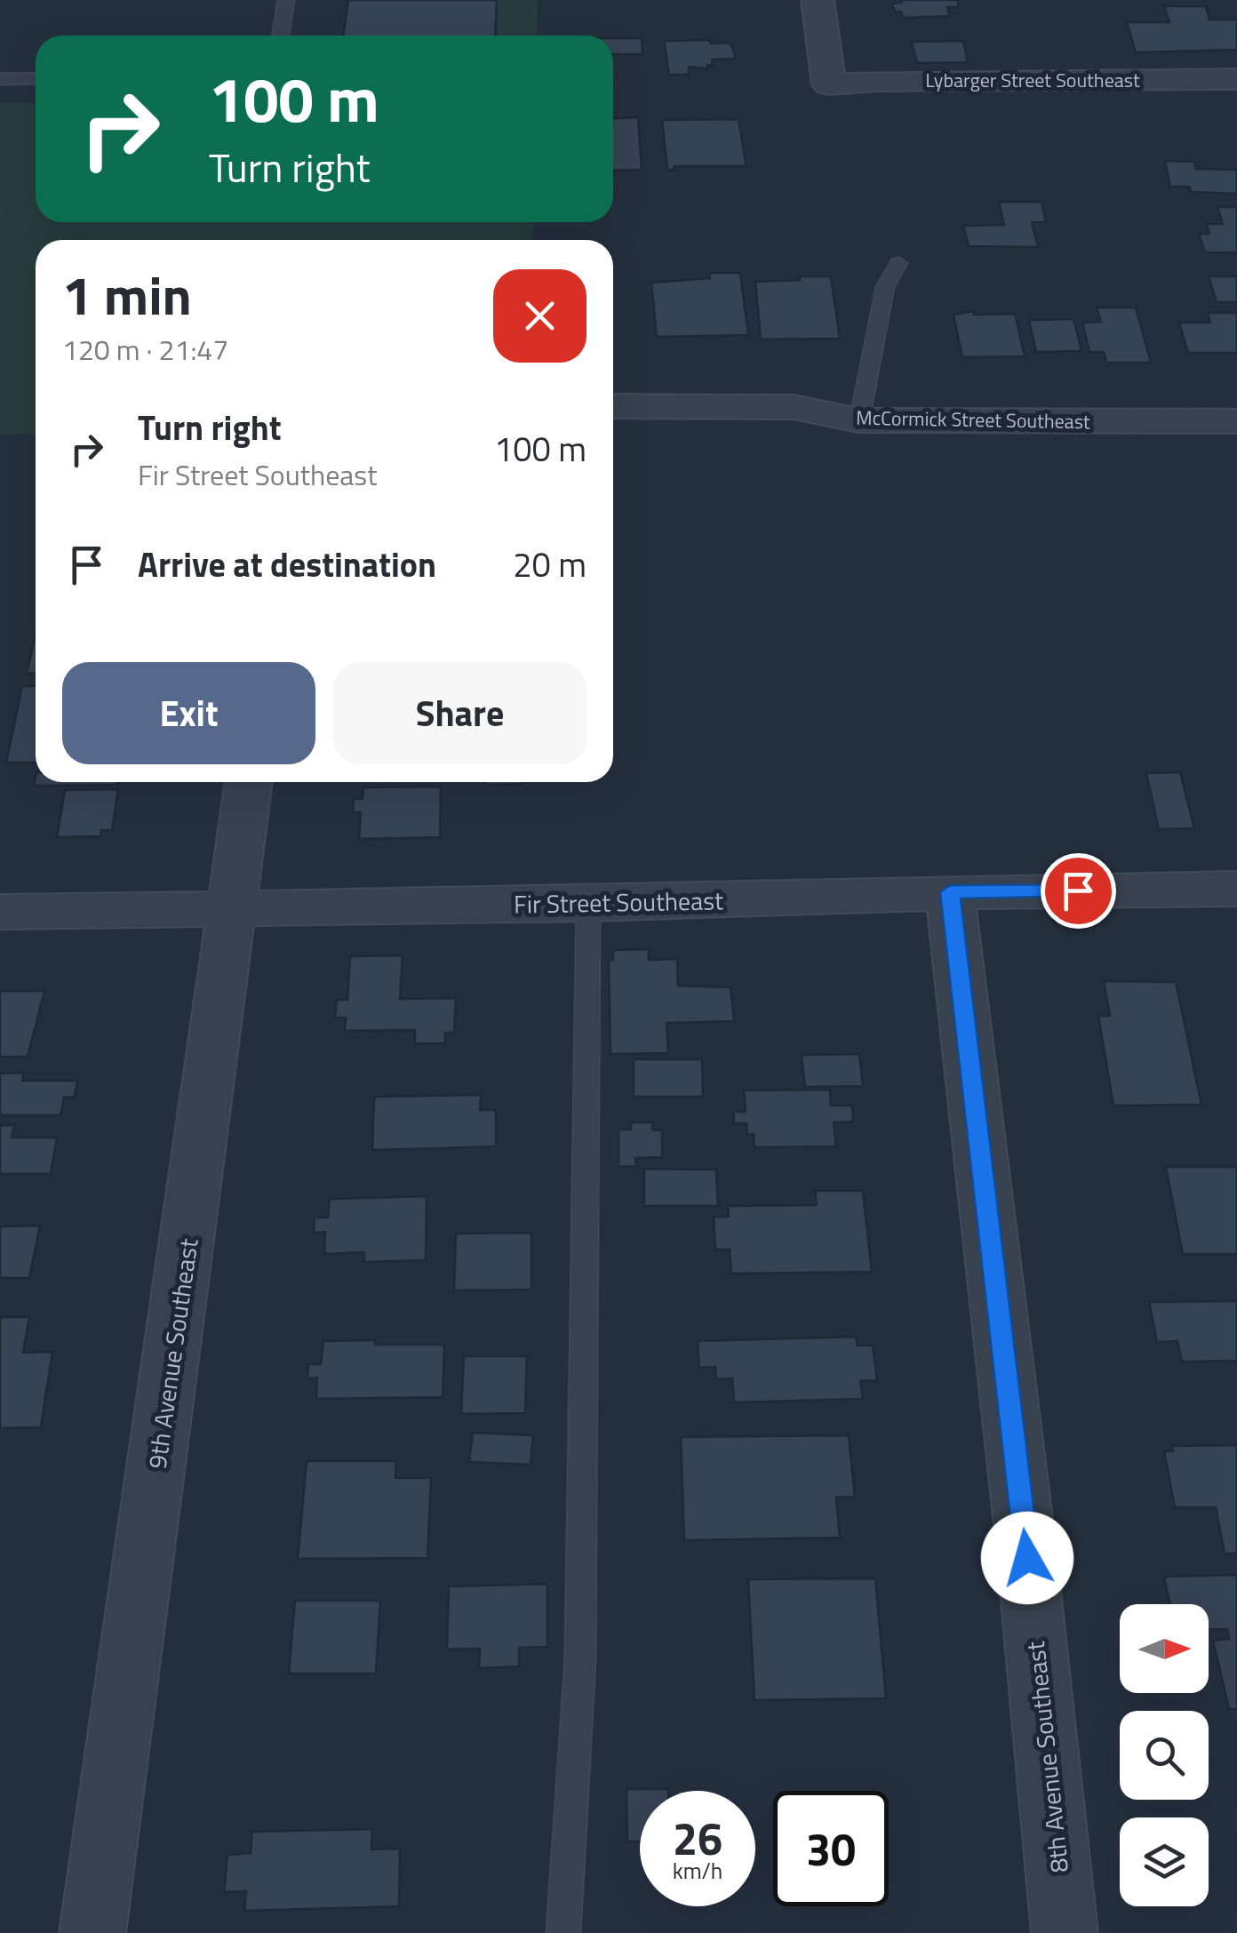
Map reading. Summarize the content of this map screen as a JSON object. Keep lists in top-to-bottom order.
{
  "streets": {
    "street": [
      "Lybarger Street Southeast",
      "McCormick Street Southeast",
      "Fir Street Southeast",
      "9th Avenue Southeast",
      "8th Avenue Southeast"
    ]
  },
  "crossings": [
    ["Fir Street Southeast", "9th Avenue Southeast"],
    ["Fir Street Southeast", "8th Avenue Southeast"]
  ],
  "north": "right",
  "page": {
    "turn": ["100 m", "Turn right"],
    "heading": ["1 min", "120 m · 21:47"],
    "list": [
      {
        "name": "Turn right",
        "note": "Fir Street Southeast",
        "value": "100 m"
      },
      {
        "name": "Arrive at destination",
        "value": "20 m"
      }
    ],
    "buttons": ["Exit", "Share"],
    "speed": "26 km/h",
    "limit": "30"
  }
}
